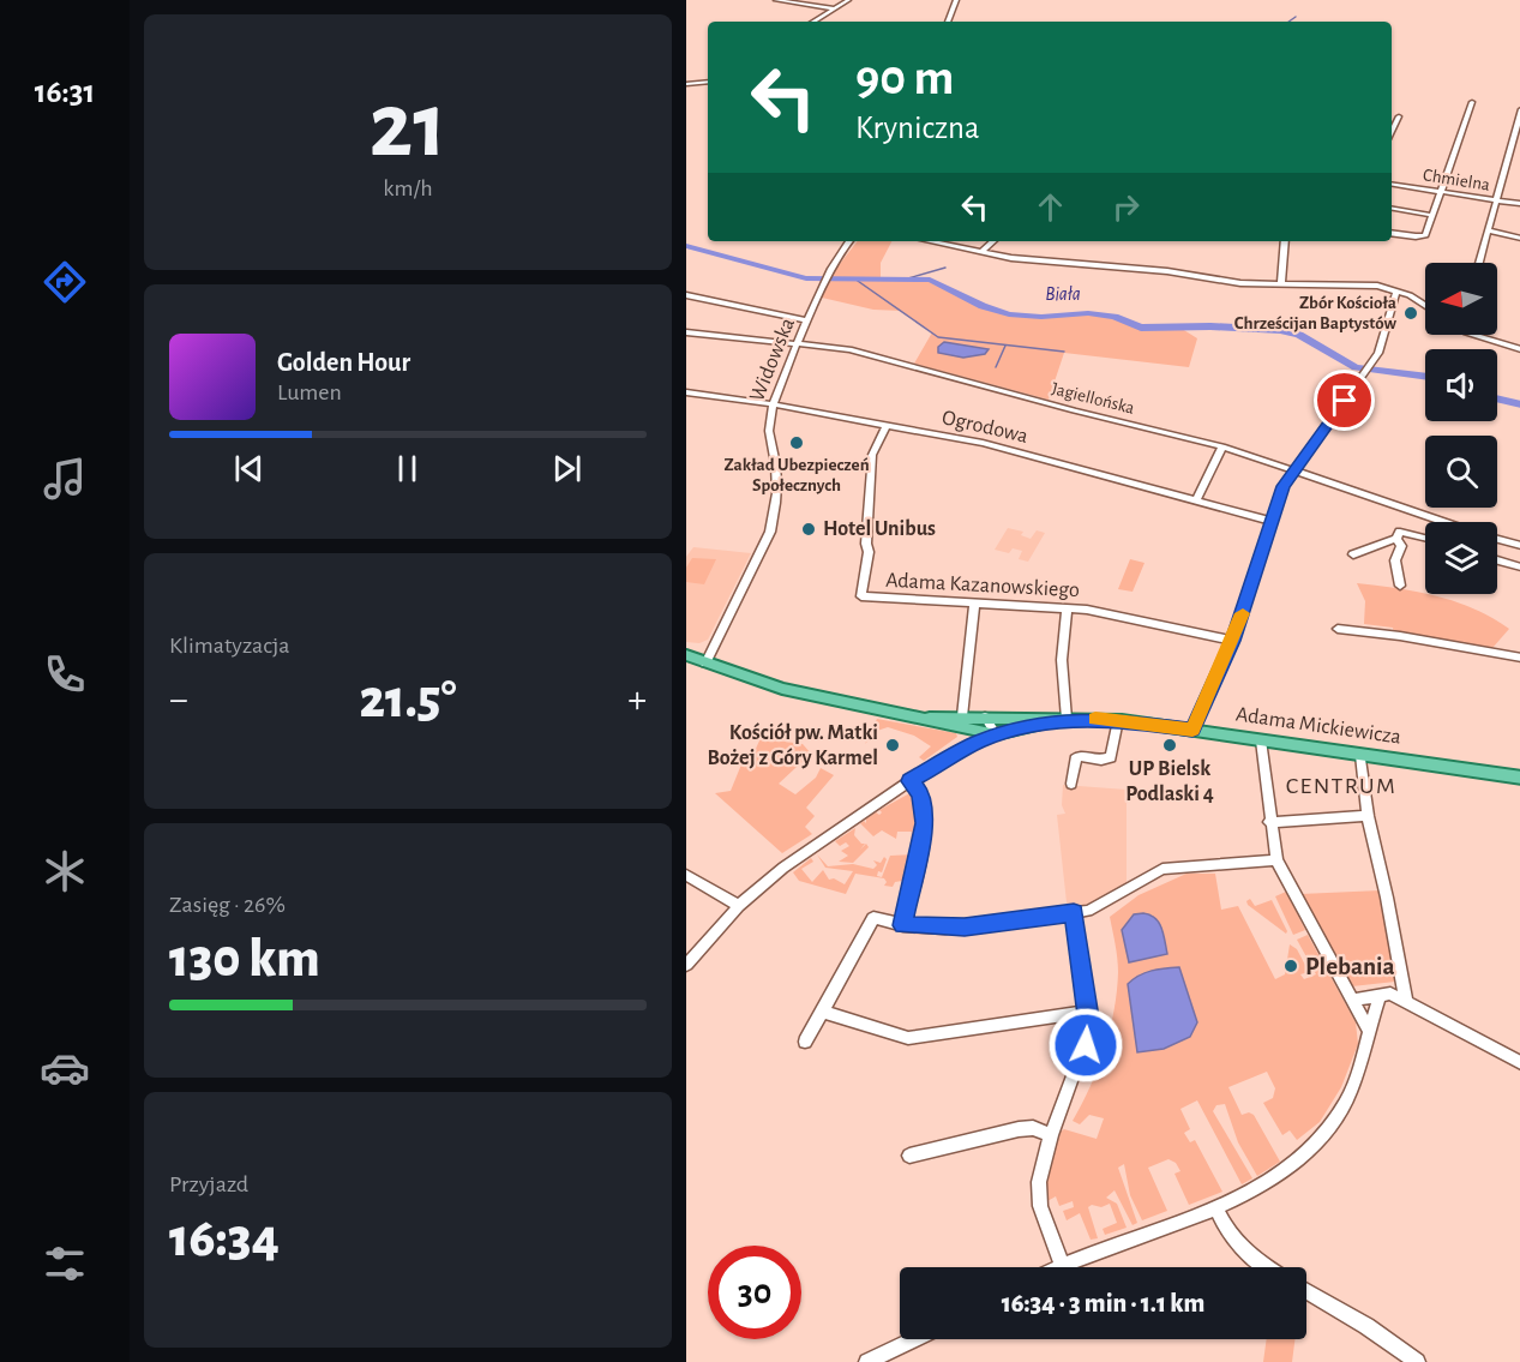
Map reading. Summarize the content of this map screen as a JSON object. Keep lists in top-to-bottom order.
{
  "streets": {
    "main road": ["Adama Mickiewicza"],
    "street": [
      "Chmielna",
      "Widowska",
      "Jagiellońska",
      "Ogrodowa",
      "Adama Kazanowskiego"
    ]
  },
  "crossings": [
    ["Widowska", "Jagiellońska"],
    ["Widowska", "Ogrodowa"],
    ["Widowska", "Adama Mickiewicza"],
    ["Ogrodowa", "Adama Kazanowskiego"]
  ],
  "districts": ["CENTRUM"],
  "water": ["Biała"],
  "places": [
    "Zbór Kościoła Chrześcijan Baptystów",
    "Zakład Ubezpieczeń Społecznych",
    "Hotel Unibus",
    "Kościół pw. Matki Bożej z Góry Karmel",
    "UP Bielsk Podlaski 4",
    "Plebania"
  ],
  "north": "left",
  "page": {
    "tabs": "16:31",
    "tile": [
      ["21", "km/h"],
      "Klimatyzacja",
      ["Zasięg · 26%", "130 km"],
      ["Przyjazd", "16:34"]
    ],
    "turn": ["90 m", "Kryniczna"],
    "song": ["Golden Hour", "Lumen"],
    "heat": ["−", "21.5°", "+"],
    "limit": "30",
    "trip": "16:34 · 3 min · 1.1 km"
  }
}
